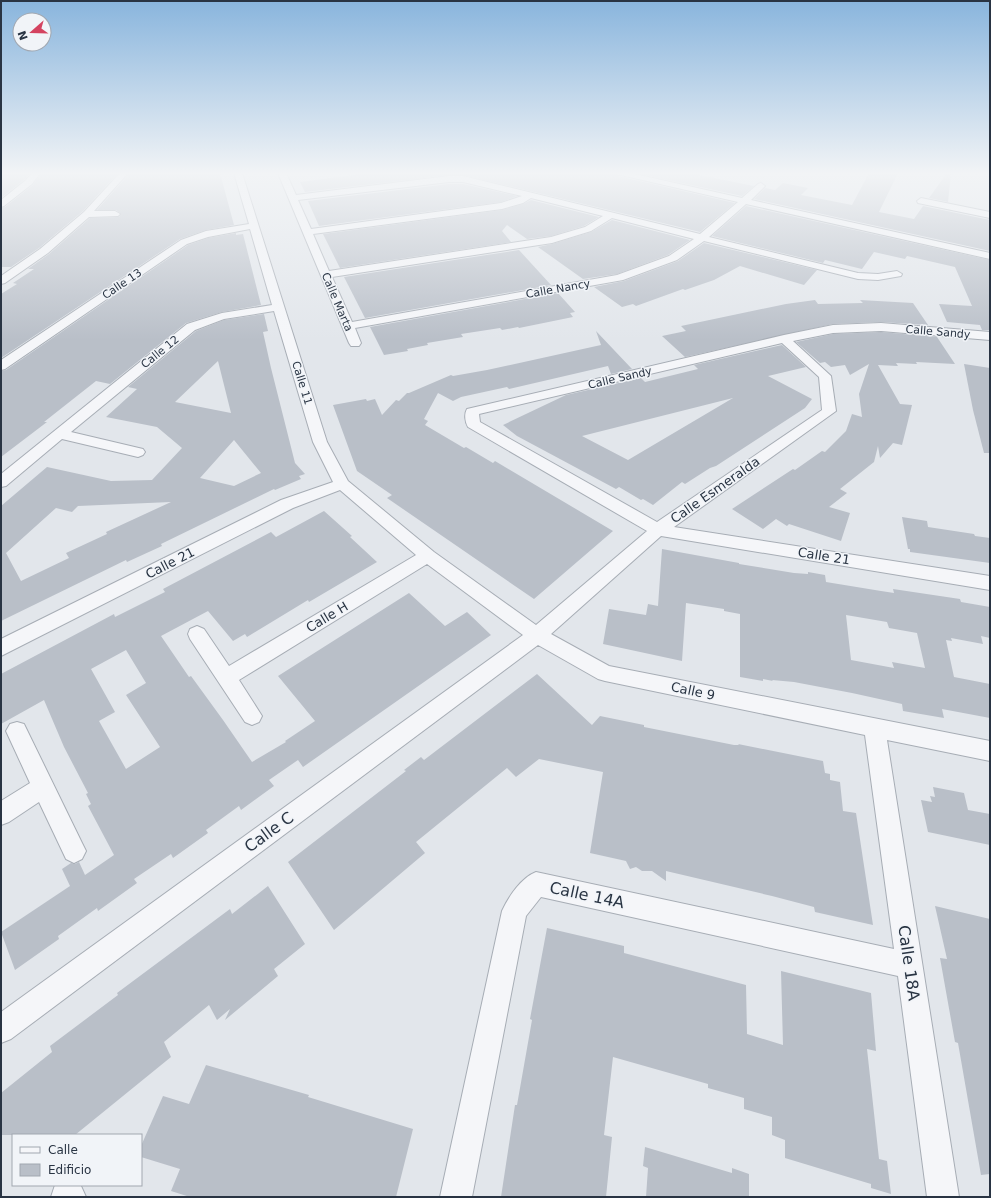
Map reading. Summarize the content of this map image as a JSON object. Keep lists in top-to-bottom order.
{
  "streets": {
    "street": [
      "Calle 13",
      "Calle Nancy",
      "Calle Marta",
      "Calle Sandy",
      "Calle 12",
      "Calle 11",
      "Calle Esmeralda",
      "Calle 21",
      "Calle H",
      "Calle 9",
      "Calle C",
      "Calle 14A",
      "Calle 18A"
    ]
  },
  "crossings": [
    ["Calle Nancy", "Calle Marta"],
    ["Calle Sandy", "Calle Esmeralda"],
    ["Calle Sandy", "Calle 21"],
    ["Calle 12", "Calle 11"],
    ["Calle 11", "Calle 21"],
    ["Calle 11", "Calle H"],
    ["Calle 11", "Calle 9"],
    ["Calle Esmeralda", "Calle 21"],
    ["Calle Esmeralda", "Calle 9"],
    ["Calle Esmeralda", "Calle C"],
    ["Calle H", "Calle 9"],
    ["Calle 9", "Calle C"],
    ["Calle 9", "Calle 18A"],
    ["Calle 14A", "Calle 18A"]
  ],
  "legend": ["Calle", "Edificio"],
  "north": "left"
}
